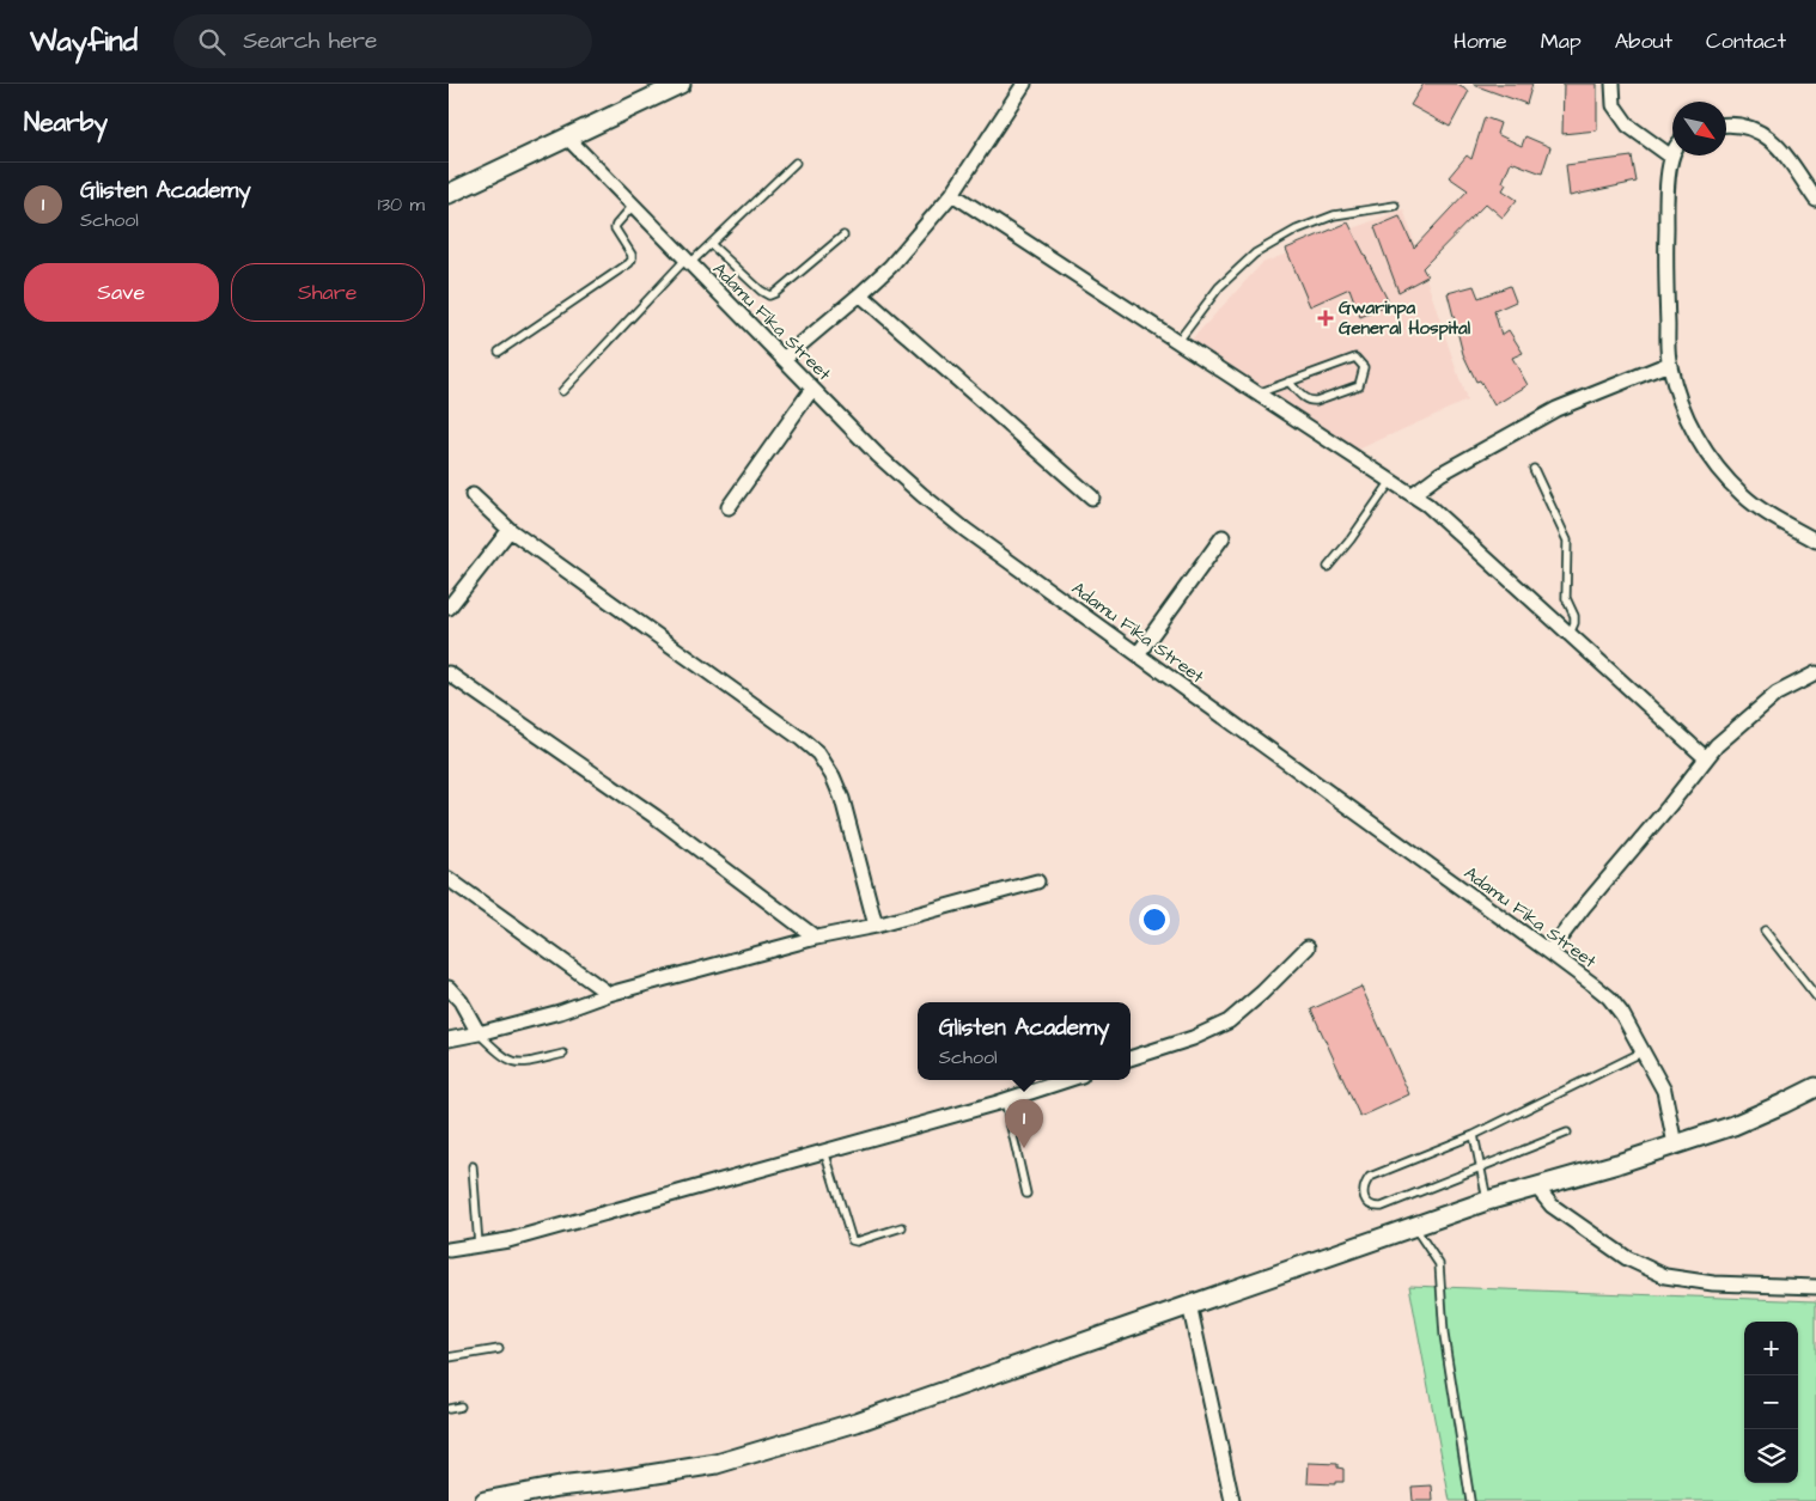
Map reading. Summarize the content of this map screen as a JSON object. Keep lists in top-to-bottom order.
{
  "streets": {
    "street": ["Adamu Fika Street"]
  },
  "places": {
    "health": ["Gwarinpa General Hospital"]
  },
  "north": "bottom right",
  "page": {
    "header": "Wayfind",
    "search": "Search here",
    "nav": [
      "Home",
      "Map",
      "About",
      "Contact"
    ],
    "heading": "Nearby",
    "list": [
      {
        "mark": "1",
        "name": "Glisten Academy",
        "note": "School",
        "value": "130 m"
      }
    ],
    "buttons": ["Save", "Share"],
    "popup": ["Glisten Academy", "School"],
    "pins": "1",
    "map_buttons": ["+", "−"]
  }
}
